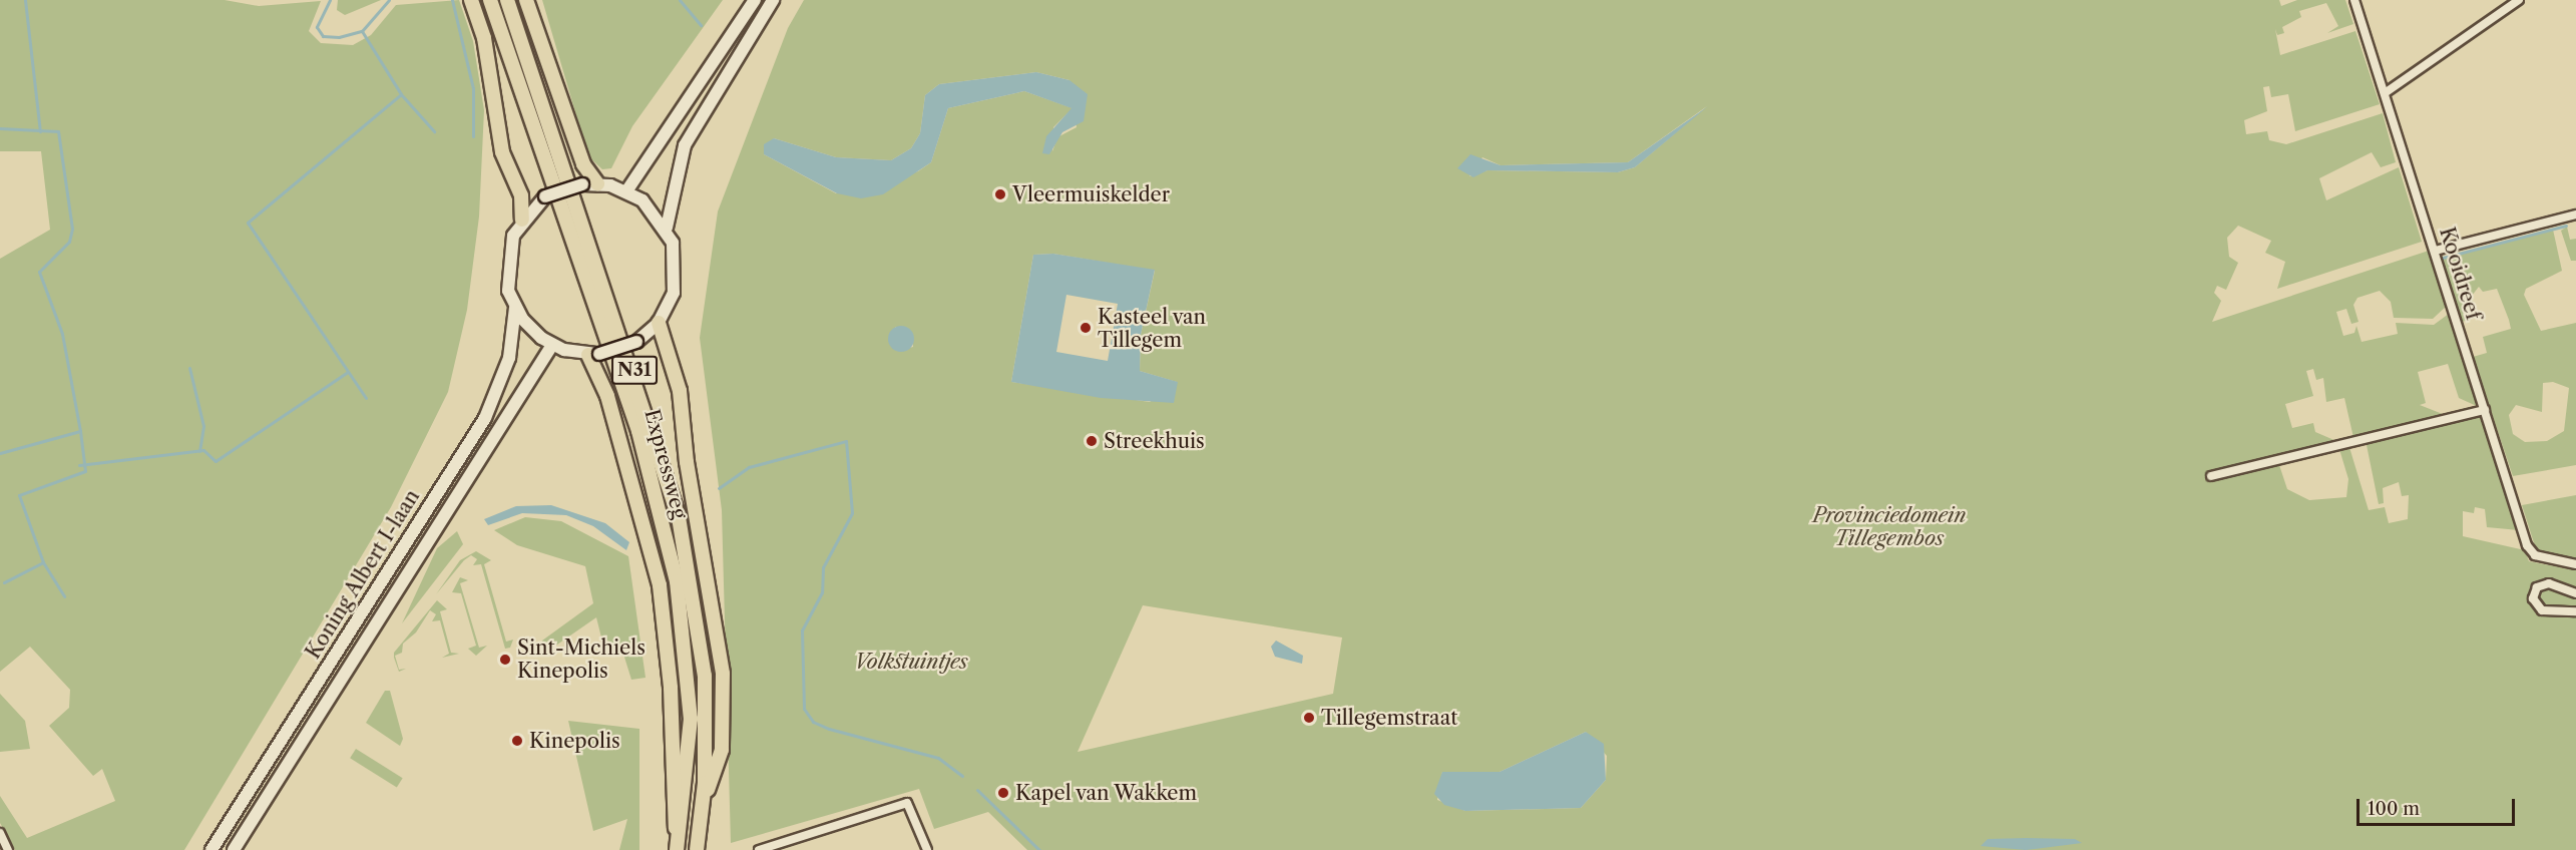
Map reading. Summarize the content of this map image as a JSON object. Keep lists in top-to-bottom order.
{
  "streets": {
    "highway": ["N31", "Expressweg"],
    "main road": ["Koning Albert I-laan"],
    "street": ["Kooidreef"]
  },
  "crossings": [
    ["N31", "Expressweg"],
    ["N31", "Koning Albert I-laan"]
  ],
  "parks": ["Provinciedomein Tillegembos", "Volkstuintjes"],
  "places": [
    "Vleermuiskelder",
    "Kasteel van Tillegem",
    "Streekhuis",
    "Sint-Michiels Kinepolis",
    "Tillegemstraat",
    "Kinepolis",
    "Kapel van Wakkem"
  ],
  "scale_bar": "100 m"
}
